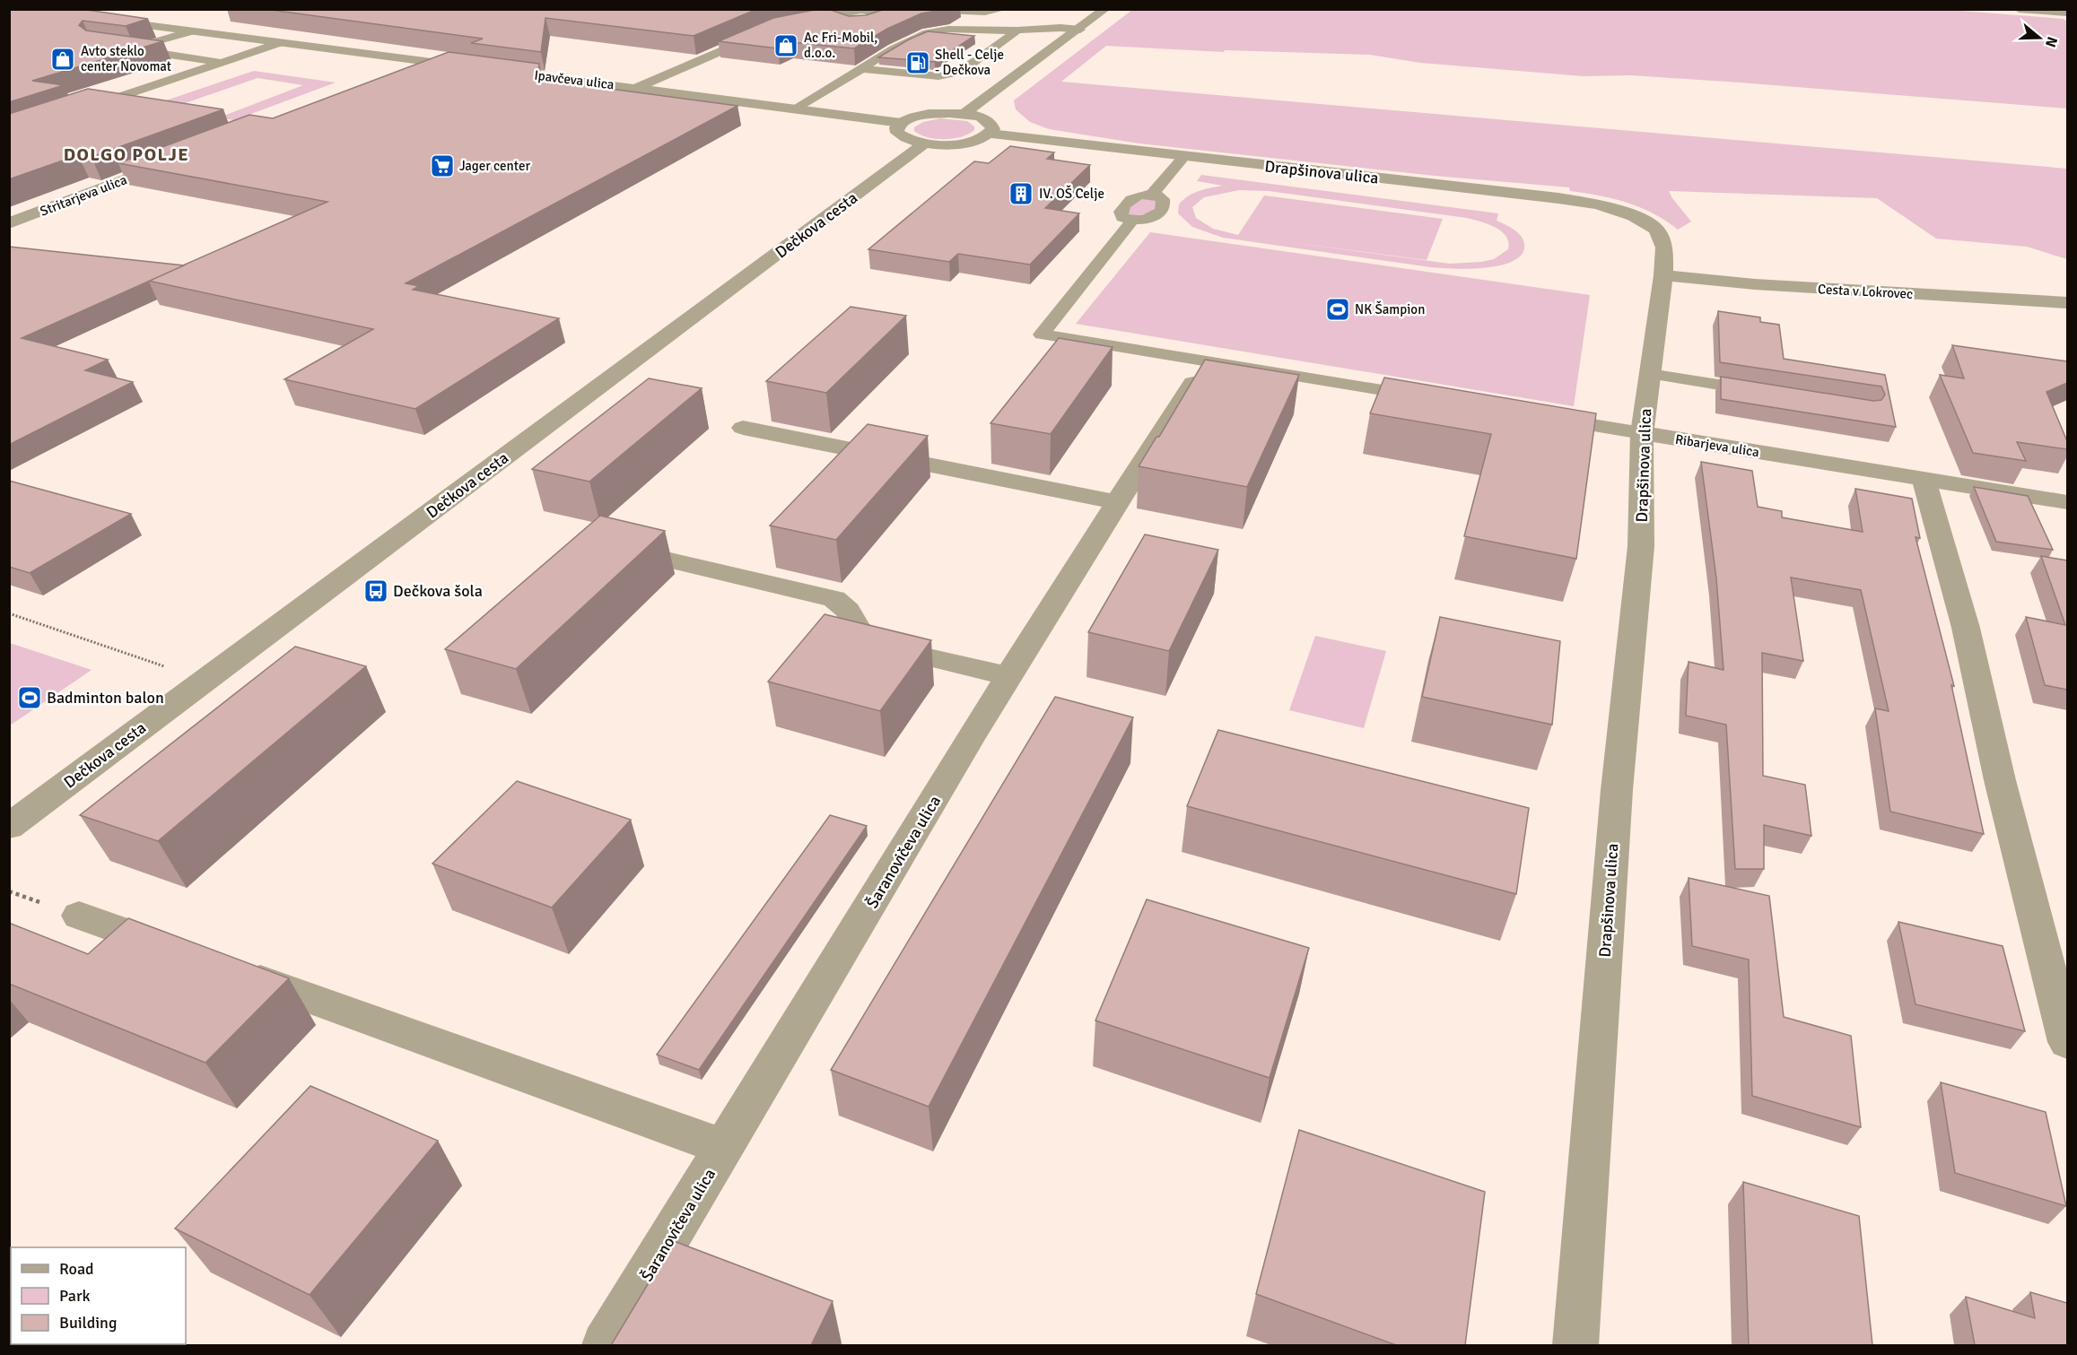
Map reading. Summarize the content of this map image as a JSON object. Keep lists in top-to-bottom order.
{
  "streets": {
    "street": [
      "Ipavčeva ulica",
      "Drapšinova ulica",
      "Stritarjeva ulica",
      "Dečkova cesta",
      "Cesta v Lokrovec",
      "Ribarjeva ulica",
      "Šaranovičeva ulica"
    ]
  },
  "crossings": [
    ["Drapšinova ulica", "Cesta v Lokrovec"],
    ["Drapšinova ulica", "Ribarjeva ulica"]
  ],
  "districts": ["DOLGO POLJE"],
  "places": {
    "shop": ["Ac Fri-Mobil, d.o.o.", "Avto steklo center Novomat"],
    "fuel station": ["Shell - Celje - Dečkova"],
    "supermarket": ["Jager center"],
    "building": ["IV. OŠ Celje"],
    "sports": ["NK Šampion", "Badminton balon"],
    "bus stop": ["Dečkova šola"]
  },
  "legend": ["Road", "Park", "Building"],
  "north": "right"
}
